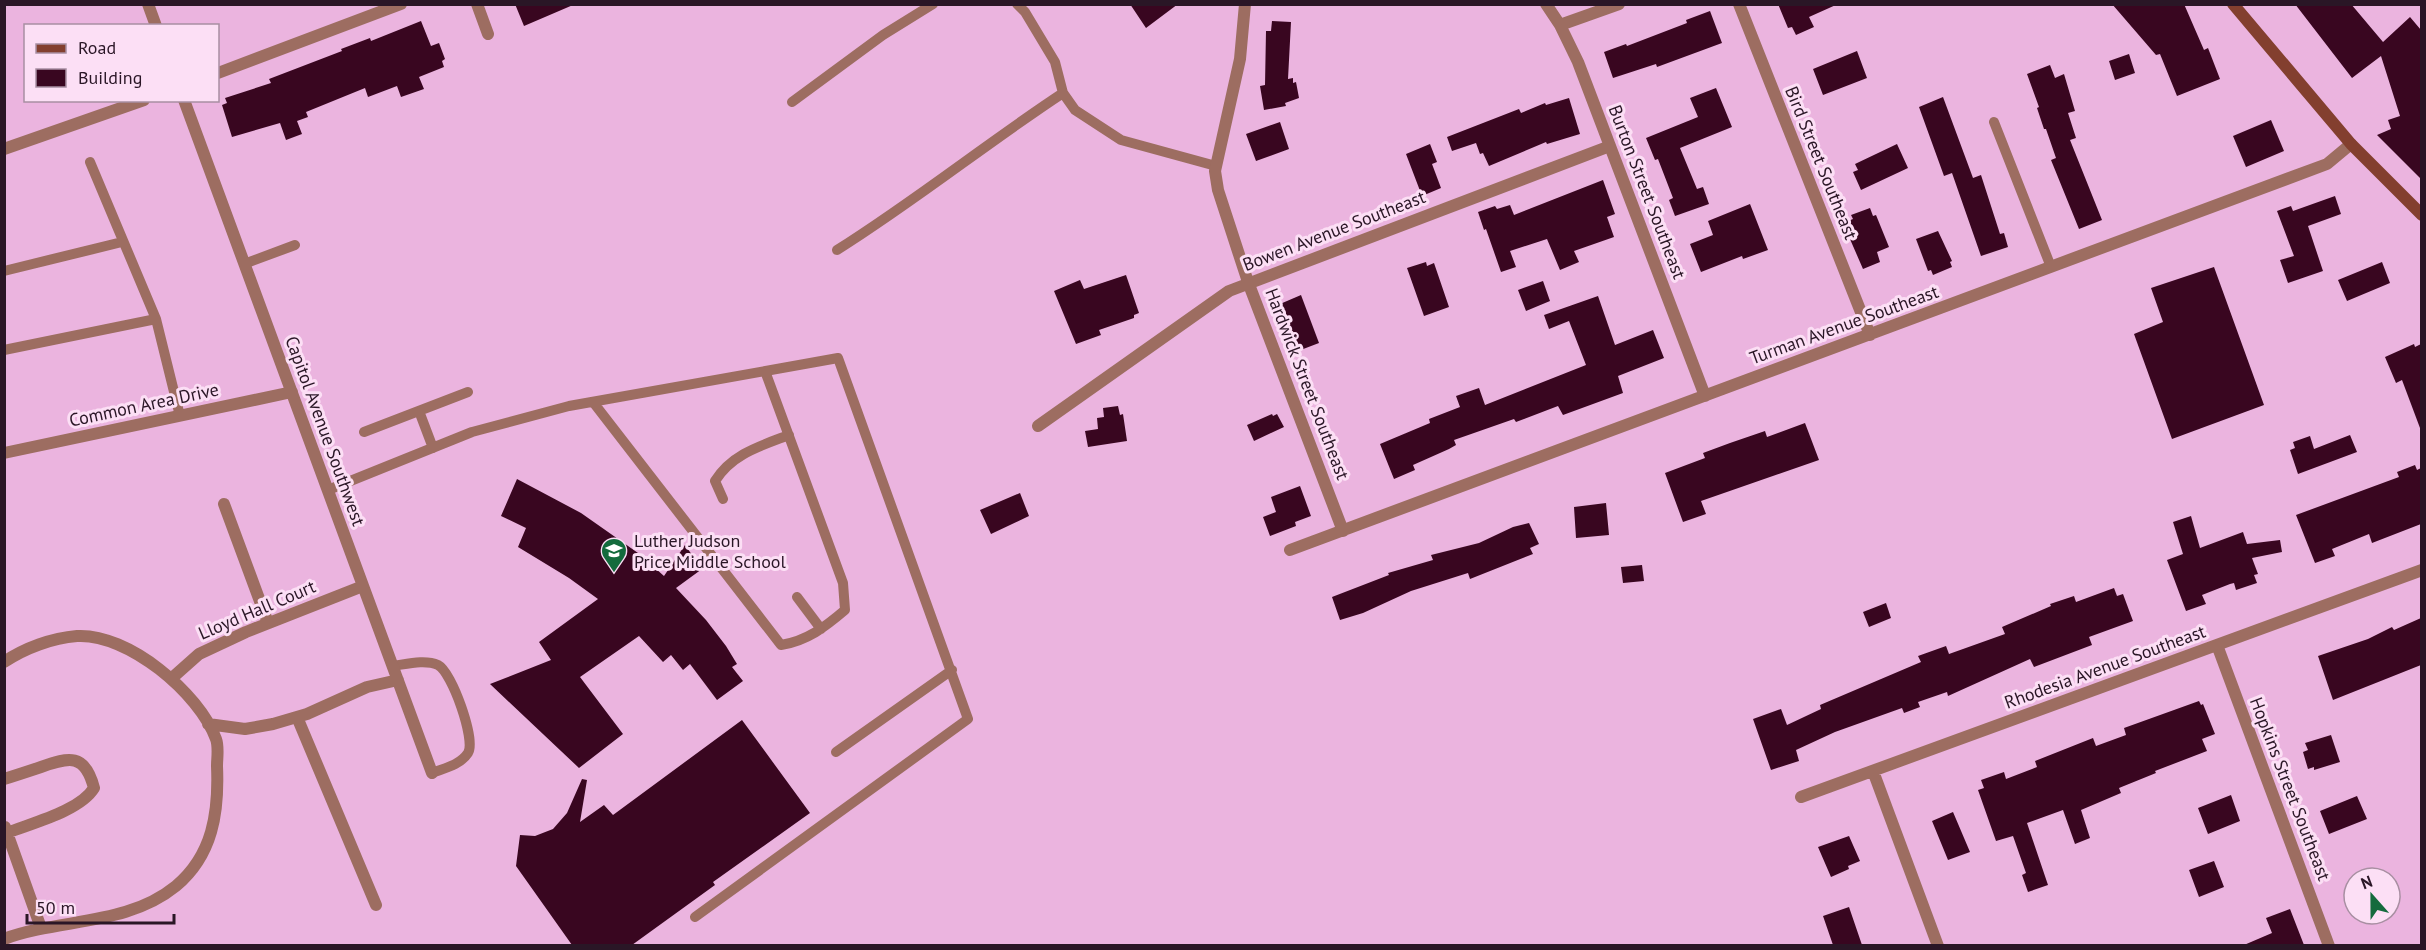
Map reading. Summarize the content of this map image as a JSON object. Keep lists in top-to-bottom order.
{
  "streets": {
    "street": [
      "Bird Street Southeast",
      "Burton Street Southeast",
      "Bowen Avenue Southeast",
      "Turman Avenue Southeast",
      "Hardwick Street Southeast",
      "Common Area Drive",
      "Capitol Avenue Southwest",
      "Lloyd Hall Court",
      "Rhodesia Avenue Southeast",
      "Hopkins Street Southeast"
    ]
  },
  "crossings": [
    ["Bird Street Southeast", "Turman Avenue Southeast"],
    ["Burton Street Southeast", "Bowen Avenue Southeast"],
    ["Burton Street Southeast", "Turman Avenue Southeast"],
    ["Bowen Avenue Southeast", "Hardwick Street Southeast"],
    ["Turman Avenue Southeast", "Hardwick Street Southeast"],
    ["Common Area Drive", "Capitol Avenue Southwest"],
    ["Capitol Avenue Southwest", "Lloyd Hall Court"],
    ["Rhodesia Avenue Southeast", "Hopkins Street Southeast"]
  ],
  "places": {
    "school or university": ["Luther Judson Price Middle School"]
  },
  "legend": ["Road", "Building"],
  "scale_bar": "50 m",
  "north": "top"
}
